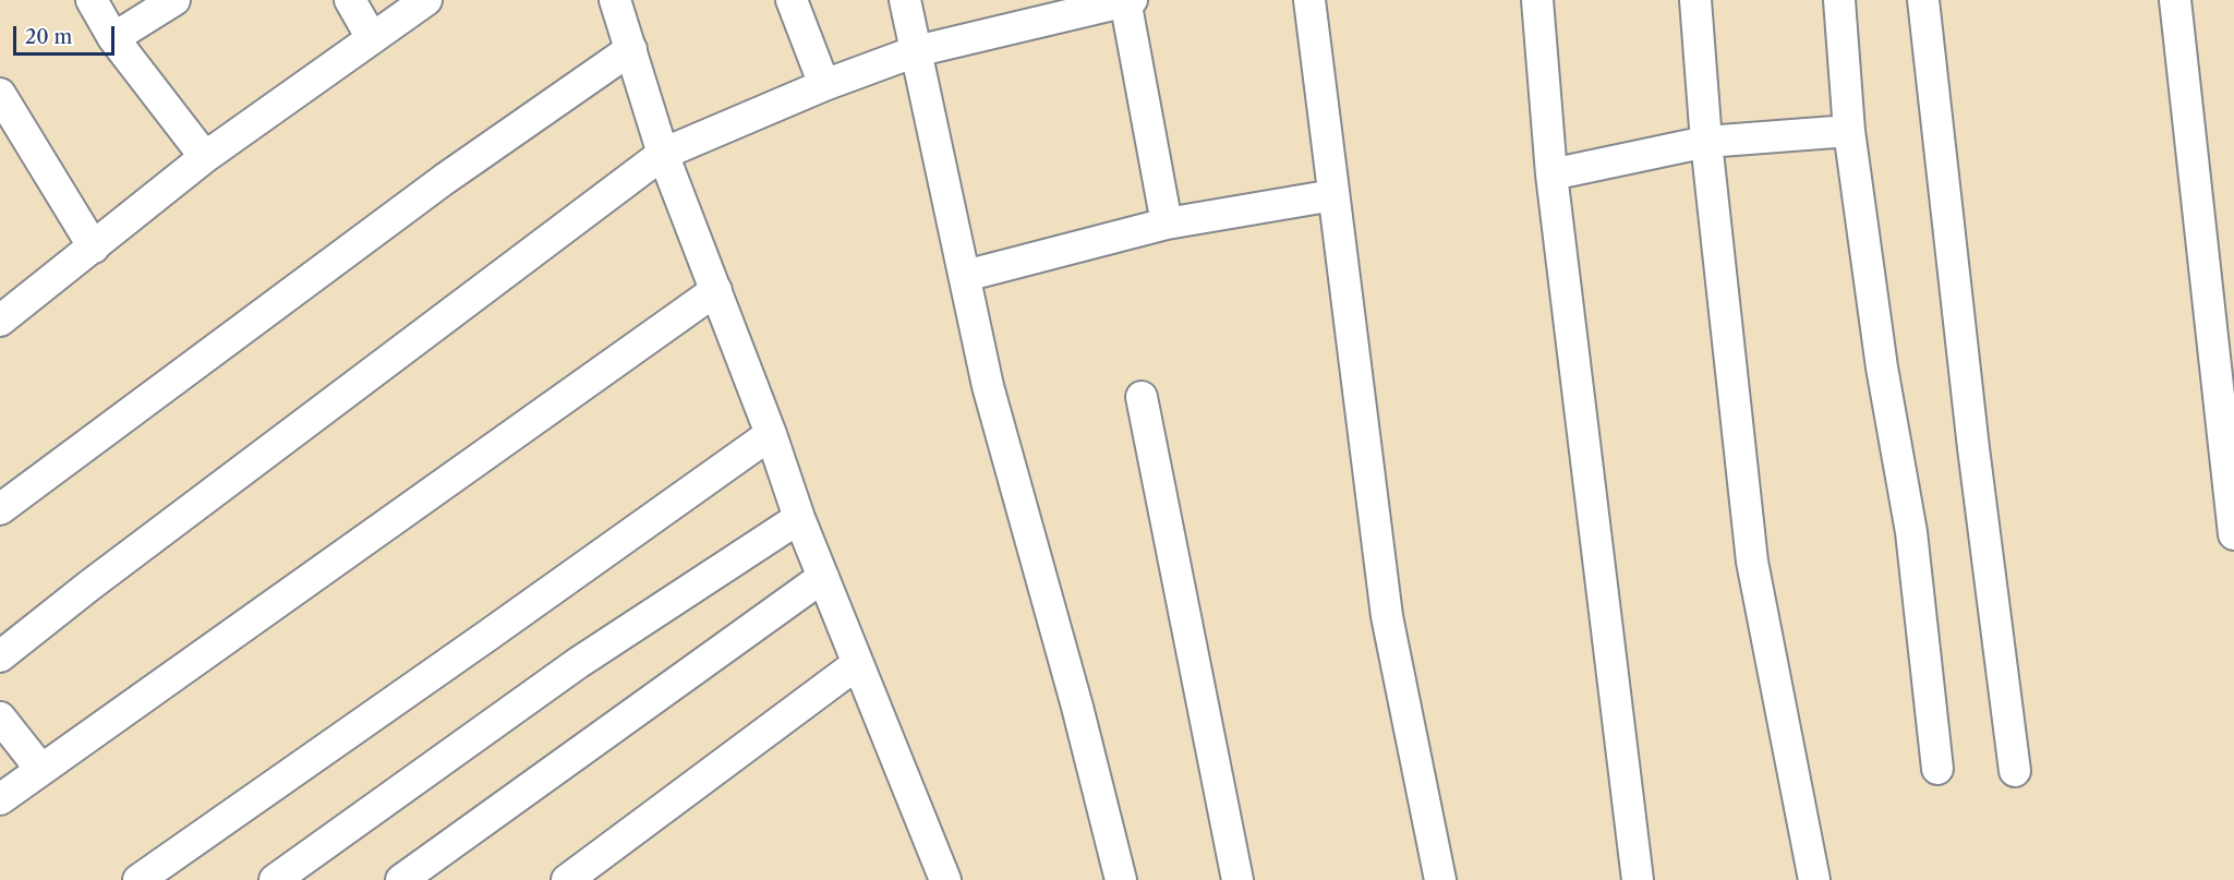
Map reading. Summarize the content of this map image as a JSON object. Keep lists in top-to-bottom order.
{
  "scale_bar": "20 m"
}
